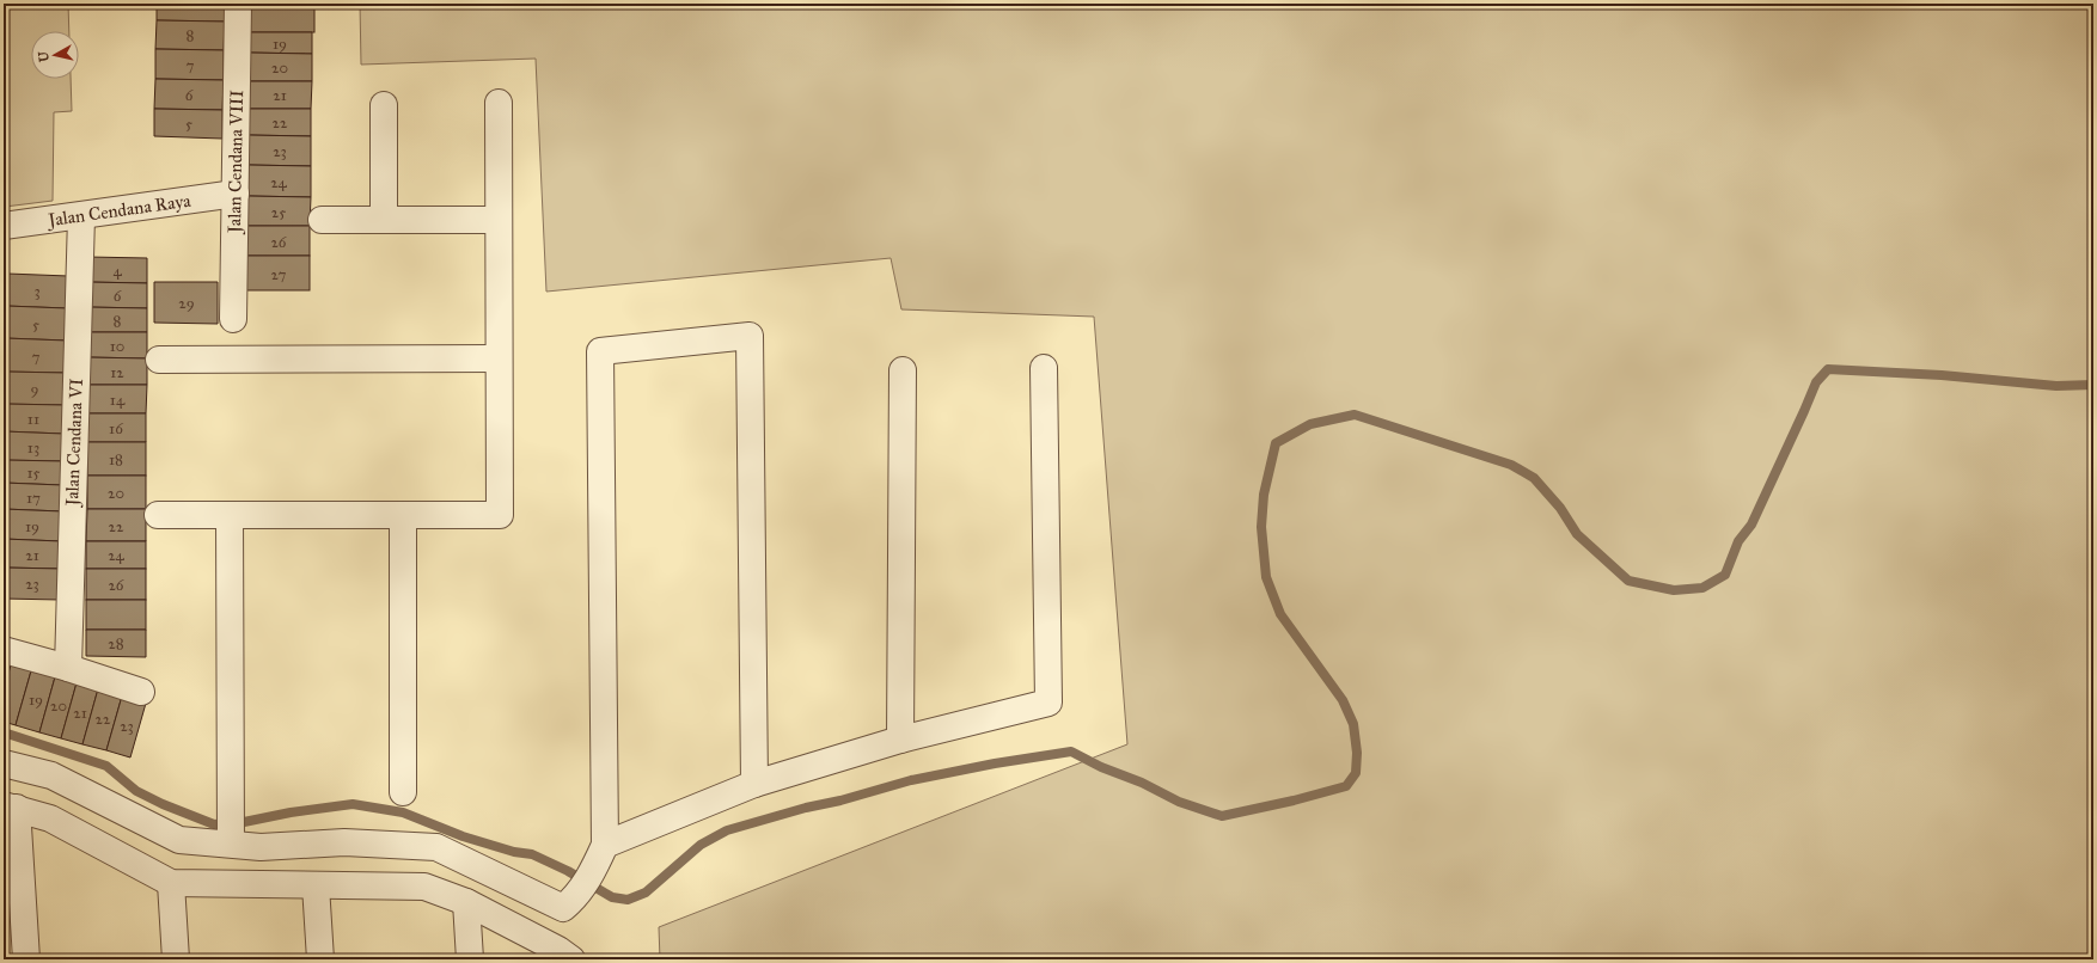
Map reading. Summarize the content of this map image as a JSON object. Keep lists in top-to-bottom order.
{
  "streets": {
    "street": ["Jalan Cendana VIII", "Jalan Cendana Raya", "Jalan Cendana VI"]
  },
  "crossings": [
    ["Jalan Cendana VIII", "Jalan Cendana Raya"],
    ["Jalan Cendana Raya", "Jalan Cendana VI"]
  ],
  "house_numbers": [
    "8",
    "19",
    "7",
    "20",
    "6",
    "21",
    "22",
    "5",
    "23",
    "24",
    "25",
    "26",
    "4",
    "27",
    "3",
    "6",
    "29",
    "8",
    "5",
    "10",
    "7",
    "12",
    "9",
    "14",
    "11",
    "16",
    "13",
    "18",
    "15",
    "20",
    "17",
    "19",
    "22",
    "21",
    "24",
    "23",
    "26",
    "28",
    "19",
    "20",
    "21",
    "22",
    "23"
  ],
  "north": "left"
}
